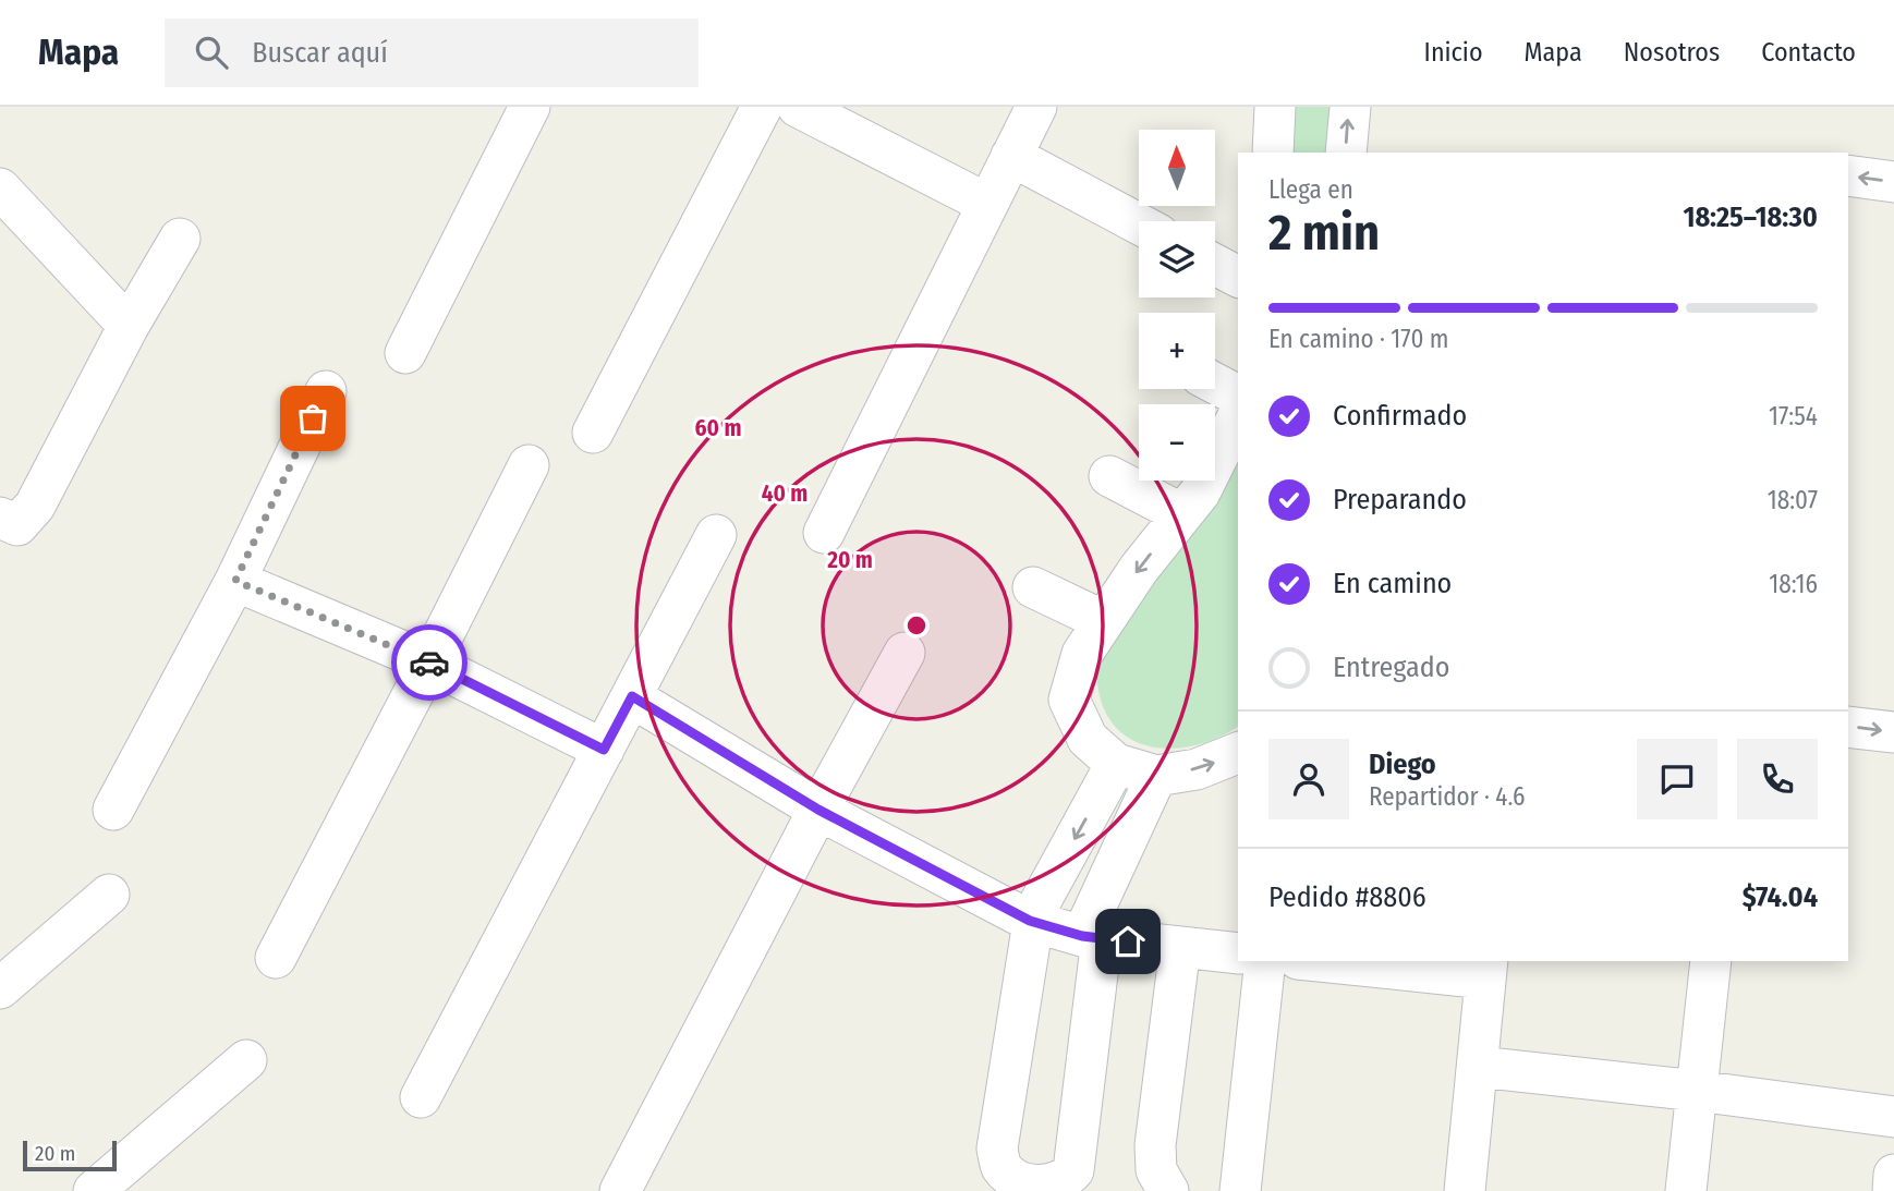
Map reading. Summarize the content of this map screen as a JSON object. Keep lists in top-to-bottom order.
{
  "scale_bar": "20 m",
  "north": "top",
  "page": {
    "header": "Mapa",
    "search": "Buscar aquí",
    "nav": [
      "Inicio",
      "Mapa",
      "Nosotros",
      "Contacto"
    ],
    "map_buttons": ["+", "−"],
    "heading": ["2 min", "Llega en", "18:25–18:30"],
    "panel": [
      "Diego",
      "Repartidor · 4.6",
      "Pedido #8806",
      "$74.04"
    ],
    "bar": "En camino · 170 m",
    "list": [
      ["Confirmado", "17:54"],
      ["Preparando", "18:07"],
      ["En camino", "18:16"],
      "Entregado"
    ],
    "scale": "20 m"
  },
  "rings": ["60 m", "40 m", "20 m"]
}
